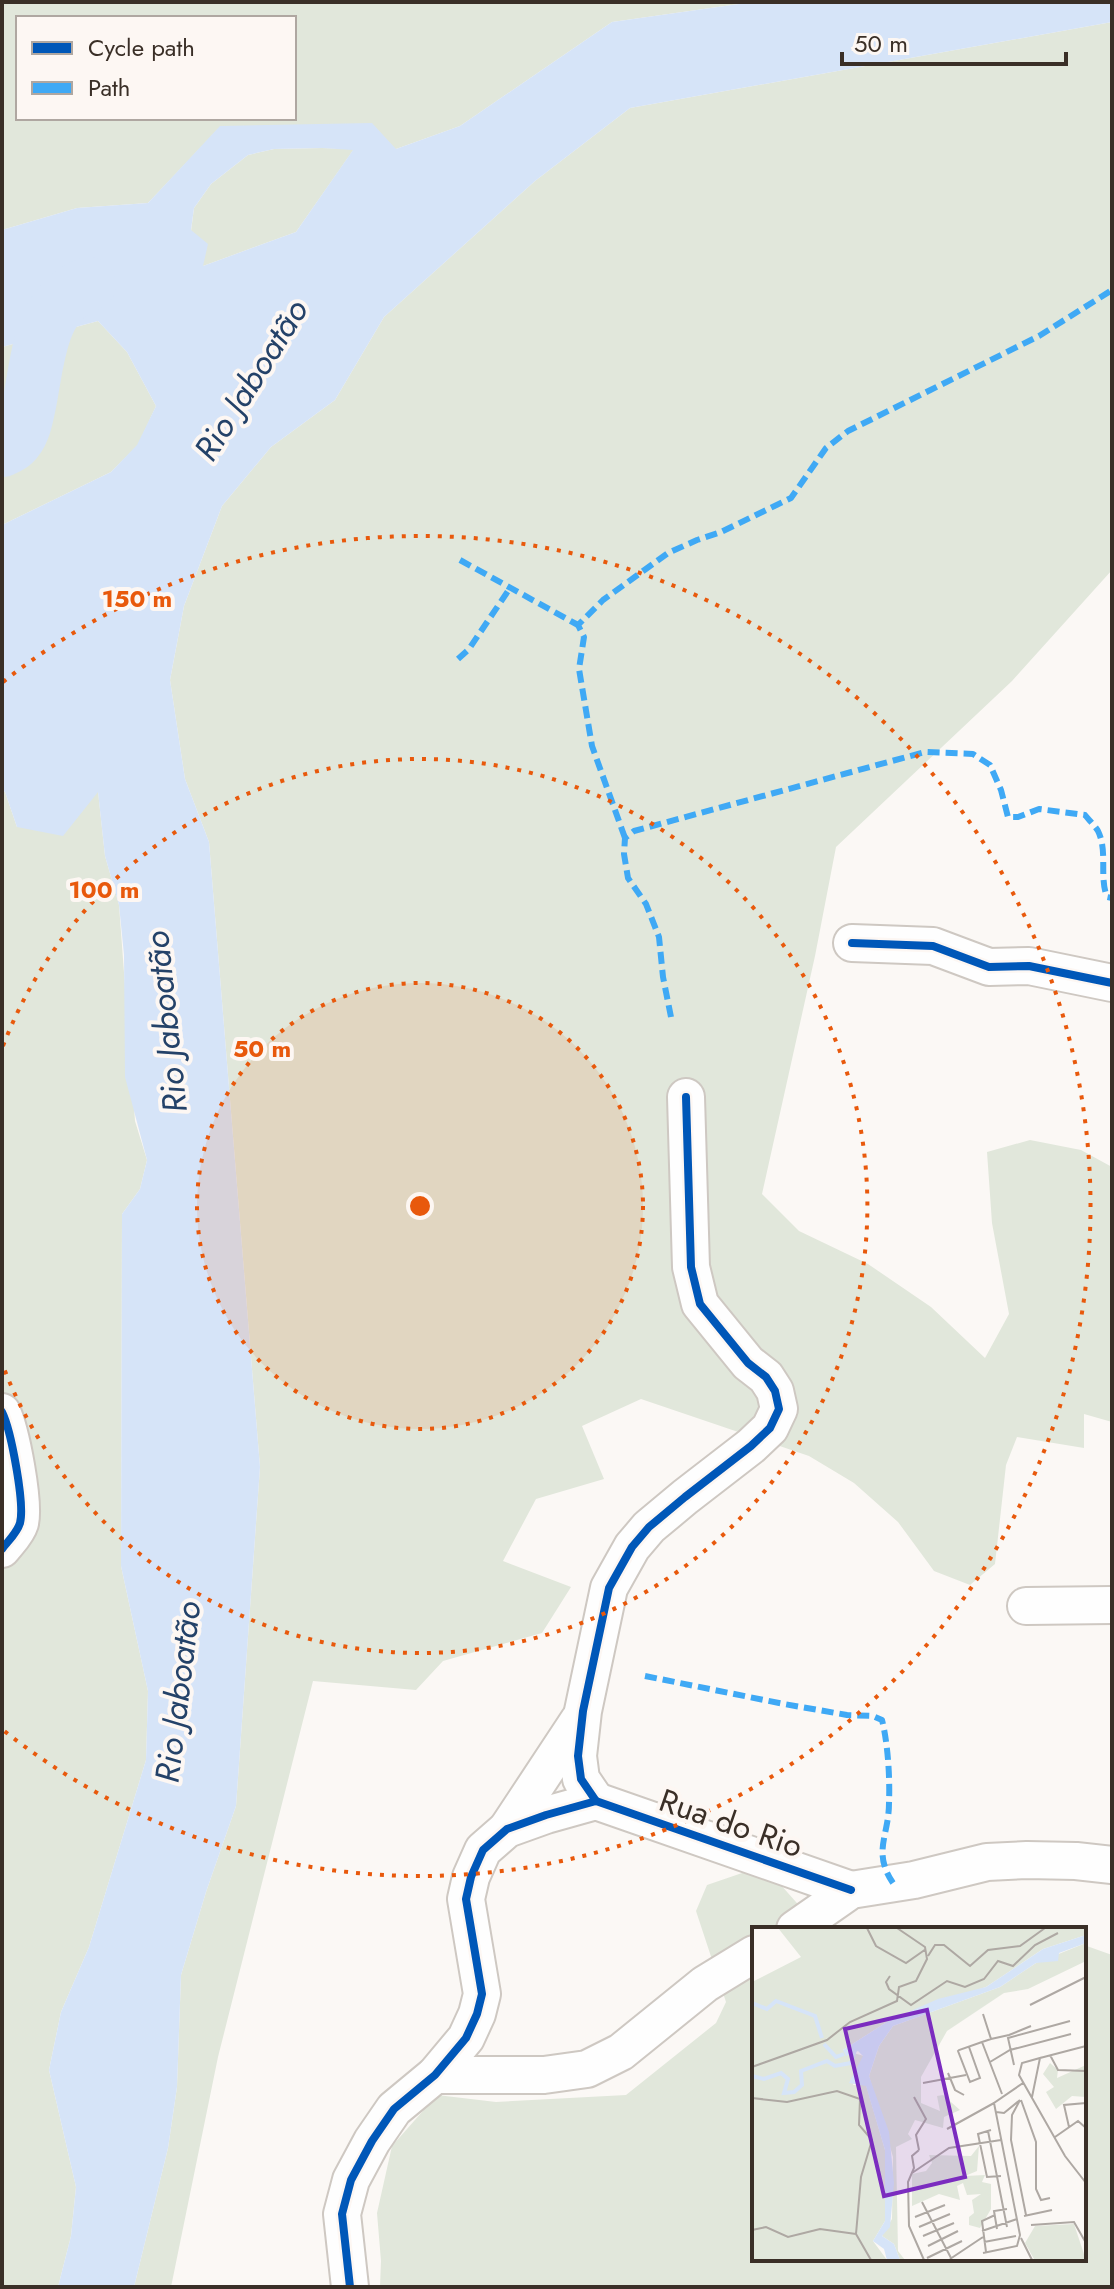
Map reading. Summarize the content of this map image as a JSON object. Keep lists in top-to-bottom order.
{
  "streets": {
    "street": ["Rua do Rio"]
  },
  "water": ["Rio Jaboatão"],
  "legend": ["Cycle path", "Path"],
  "scale_bar": "50 m",
  "rings": ["150 m", "100 m", "50 m"]
}
